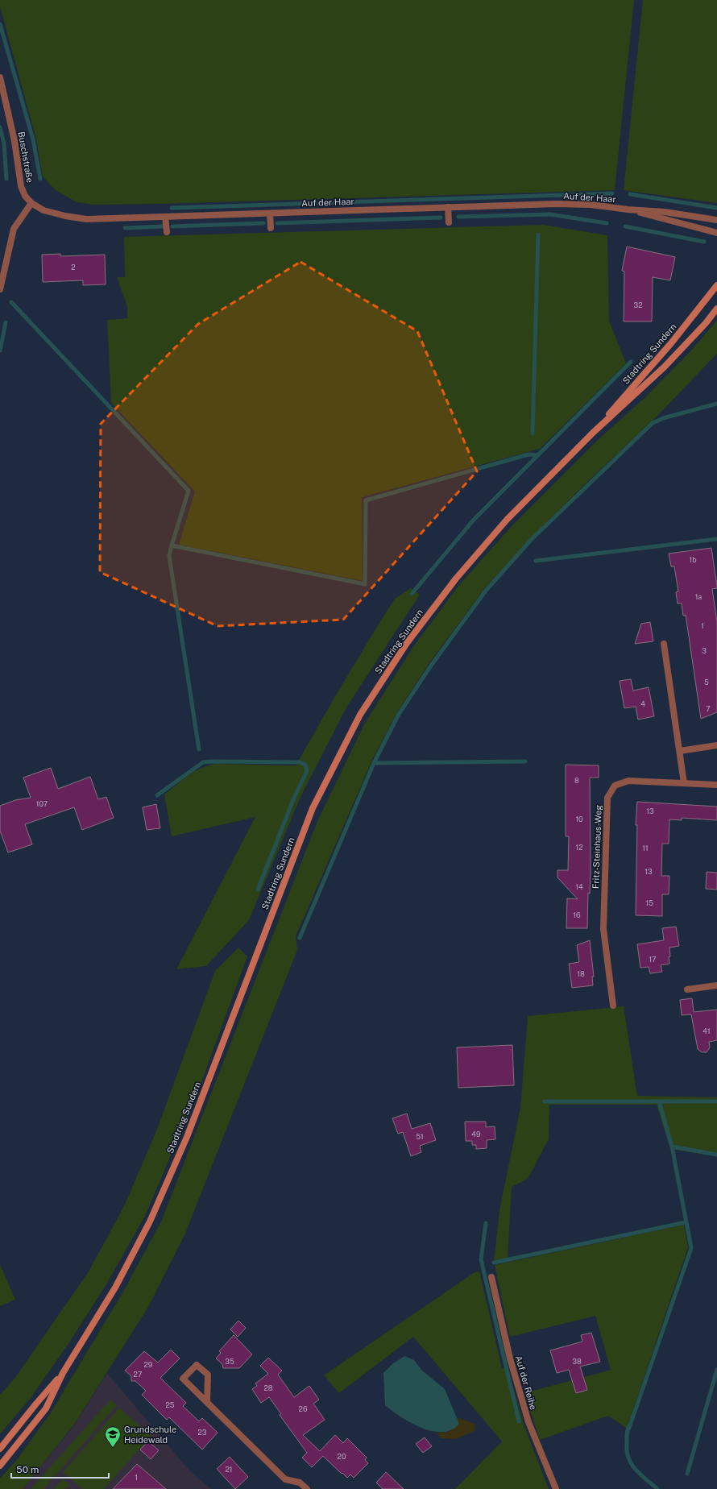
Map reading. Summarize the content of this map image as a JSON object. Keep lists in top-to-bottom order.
{
  "streets": {
    "main road": ["Stadtring Sundern"],
    "street": [
      "Buschstraße",
      "Auf der Haar",
      "Fritz-Steinhaus-Weg",
      "Auf der Reihe"
    ]
  },
  "crossings": [
    ["Buschstraße", "Auf der Haar"]
  ],
  "places": {
    "school or university": ["Grundschule Heidewald"]
  },
  "house_numbers": [
    "2",
    "32",
    "1b",
    "1a",
    "1",
    "3",
    "5",
    "4",
    "7",
    "8",
    "107",
    "13",
    "10",
    "12",
    "11",
    "13",
    "14",
    "15",
    "16",
    "17",
    "18",
    "41",
    "49",
    "51",
    "35",
    "38",
    "29",
    "27",
    "28",
    "25",
    "26",
    "23",
    "20",
    "21",
    "1"
  ],
  "scale_bar": "50 m"
}
